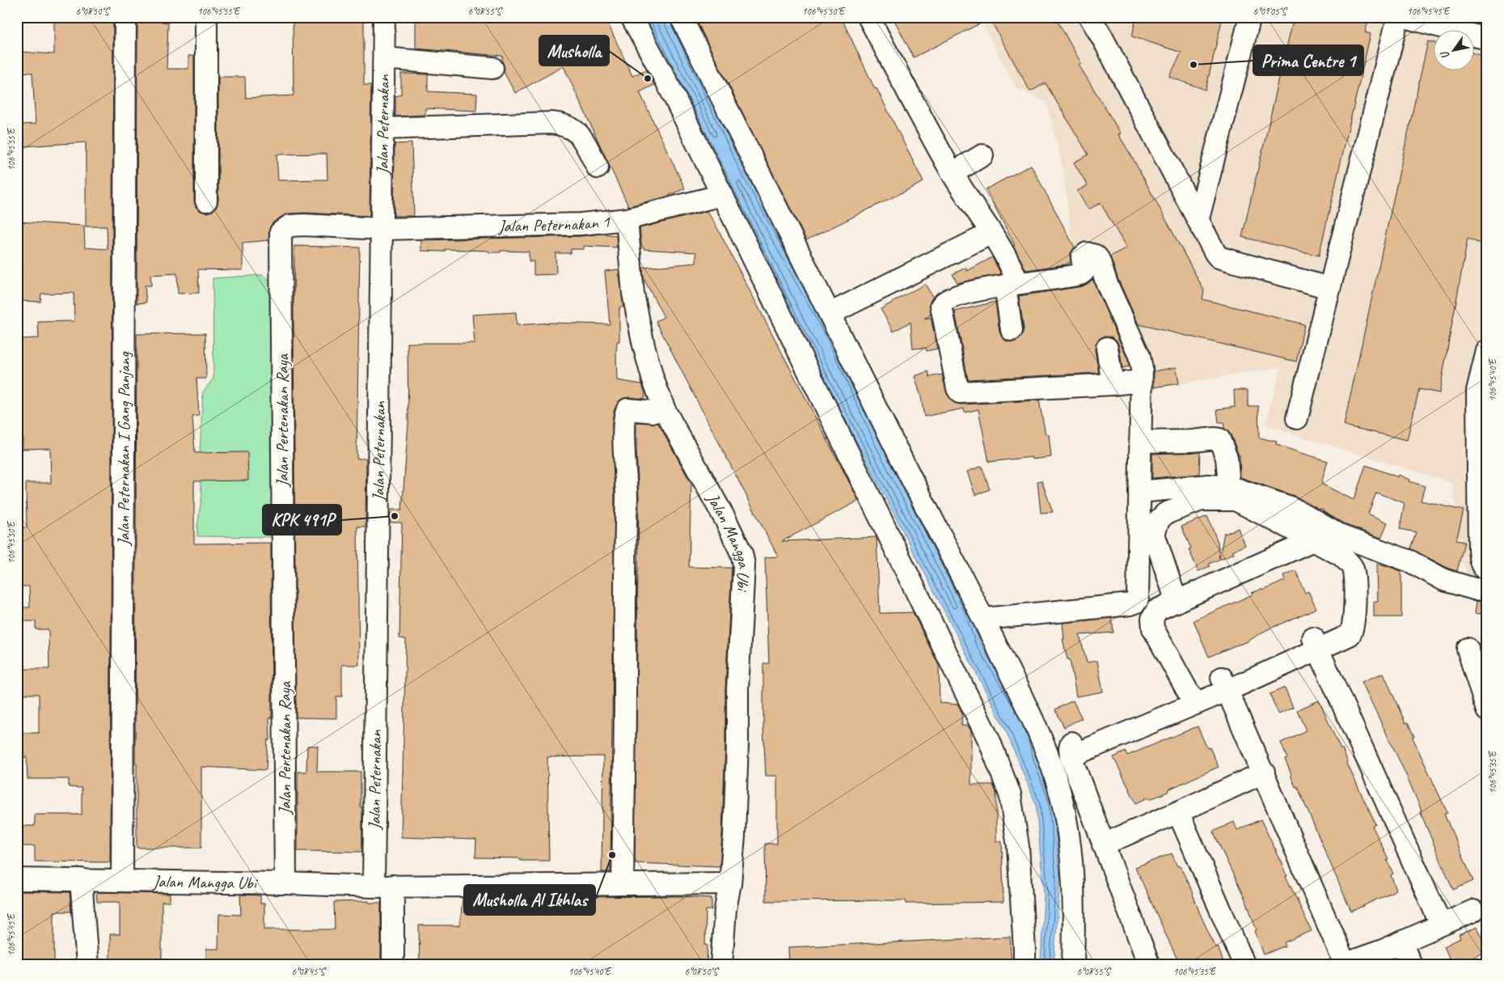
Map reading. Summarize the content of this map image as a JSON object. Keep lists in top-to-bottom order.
{
  "streets": {
    "street": [
      "Jalan Peternakan",
      "Jalan Peternakan 1",
      "Jalan Pertenakan Raya",
      "Jalan Peternakan I Gang Panjang",
      "Jalan Mangga Ubi"
    ]
  },
  "crossings": [
    ["Jalan Peternakan", "Jalan Peternakan 1"],
    ["Jalan Peternakan", "Jalan Pertenakan Raya"],
    ["Jalan Peternakan", "Jalan Mangga Ubi"],
    ["Jalan Peternakan 1", "Jalan Pertenakan Raya"],
    ["Jalan Peternakan 1", "Jalan Mangga Ubi"],
    ["Jalan Pertenakan Raya", "Jalan Mangga Ubi"],
    ["Jalan Peternakan I Gang Panjang", "Jalan Mangga Ubi"]
  ],
  "places": [
    "Prima Centre 1",
    "Musholla",
    "KPK 491P",
    "Musholla Al Ikhlas"
  ],
  "north": "bottom left",
  "coordinates": [
    "6°08'50\"S",
    "106°45'55\"E",
    "6°08'55\"S",
    "106°45'50\"E",
    "6°09'05\"S",
    "106°45'45\"E",
    "106°45'40\"E",
    "106°45'35\"E",
    "6°08'45\"S"
  ]
}
